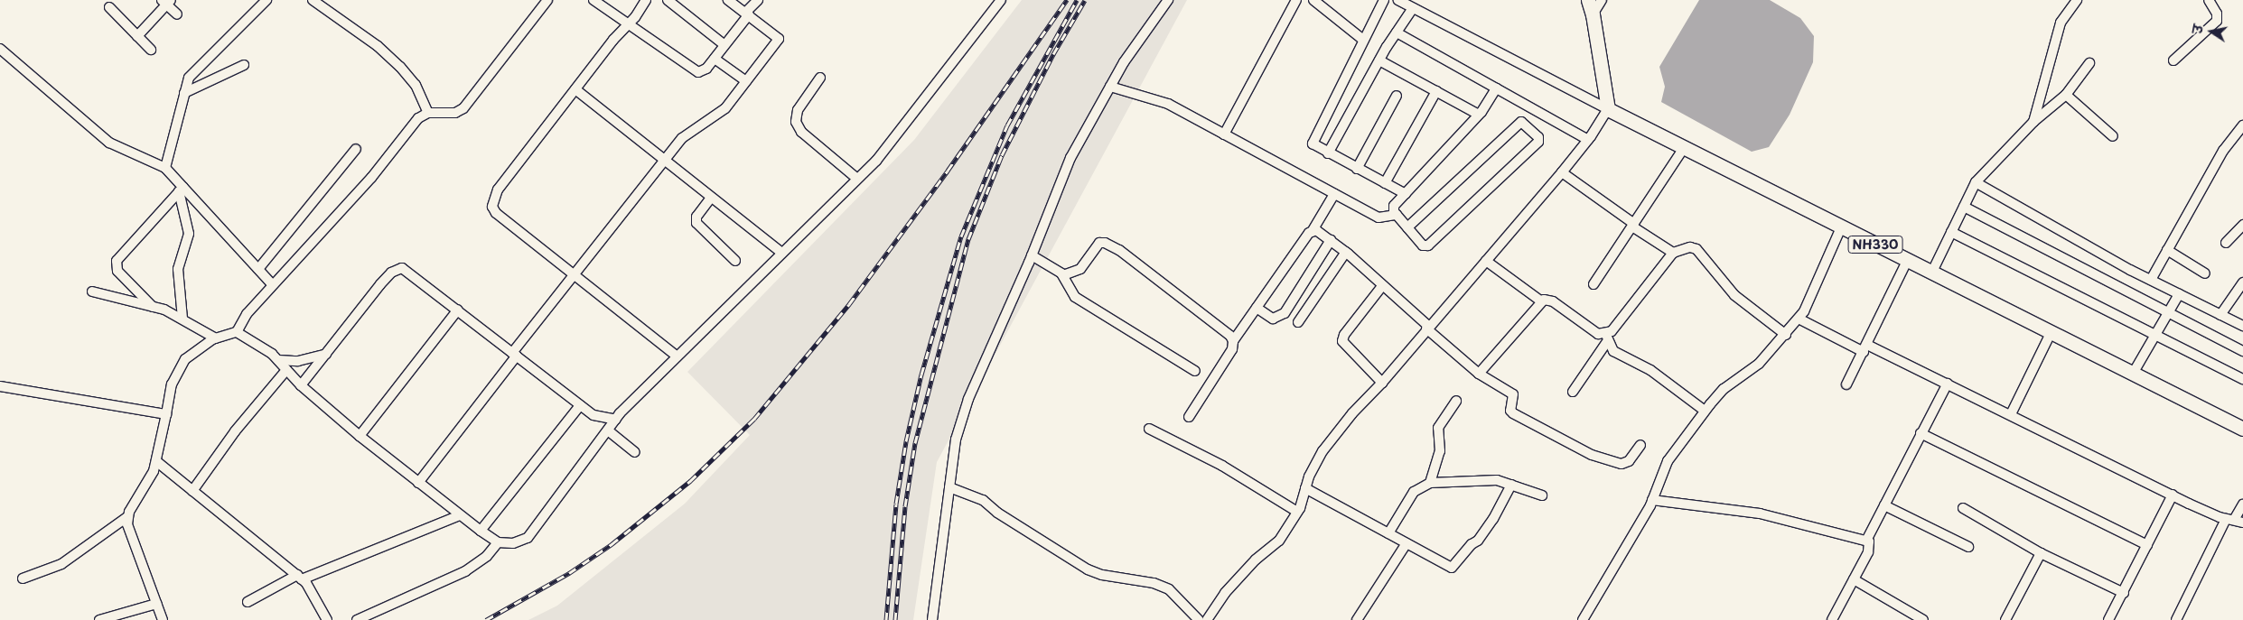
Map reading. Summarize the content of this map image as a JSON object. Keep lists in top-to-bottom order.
{
  "streets": {
    "highway": ["NH330"]
  },
  "north": "left"
}
